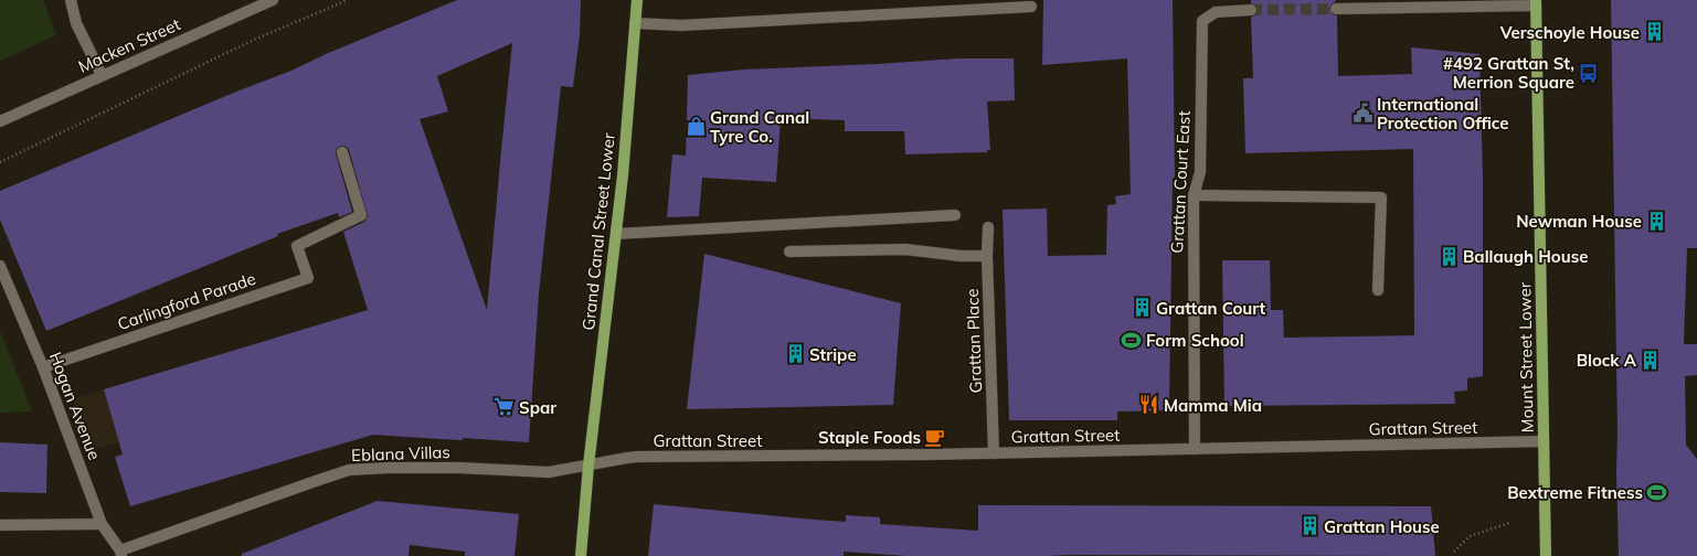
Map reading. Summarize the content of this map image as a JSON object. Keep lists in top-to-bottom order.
{
  "streets": {
    "main road": ["Grand Canal Street Lower", "Mount Street Lower"],
    "street": [
      "Macken Street",
      "Grattan Court East",
      "Carlingford Parade",
      "Grattan Place",
      "Hogan Avenue",
      "Grattan Street",
      "Eblana Villas"
    ]
  },
  "crossings": [
    ["Grattan Court East", "Grattan Street"],
    ["Grand Canal Street Lower", "Grattan Street"],
    ["Grand Canal Street Lower", "Eblana Villas"],
    ["Carlingford Parade", "Hogan Avenue"],
    ["Grattan Place", "Grattan Street"],
    ["Mount Street Lower", "Grattan Street"],
    ["Hogan Avenue", "Eblana Villas"],
    ["Grattan Street", "Eblana Villas"]
  ],
  "places": {
    "building": [
      "Verschoyle House",
      "Newman House",
      "Ballaugh House",
      "Grattan Court",
      "Stripe",
      "Block A",
      "Grattan House"
    ],
    "bus stop": ["#492 Grattan St, Merrion Square"],
    "public building": ["International Protection Office"],
    "shop": ["Grand Canal Tyre Co."],
    "sports": ["Form School", "Bextreme Fitness"],
    "restaurant": ["Mamma Mia"],
    "supermarket": ["Spar"],
    "cafe": ["Staple Foods"]
  }
}
